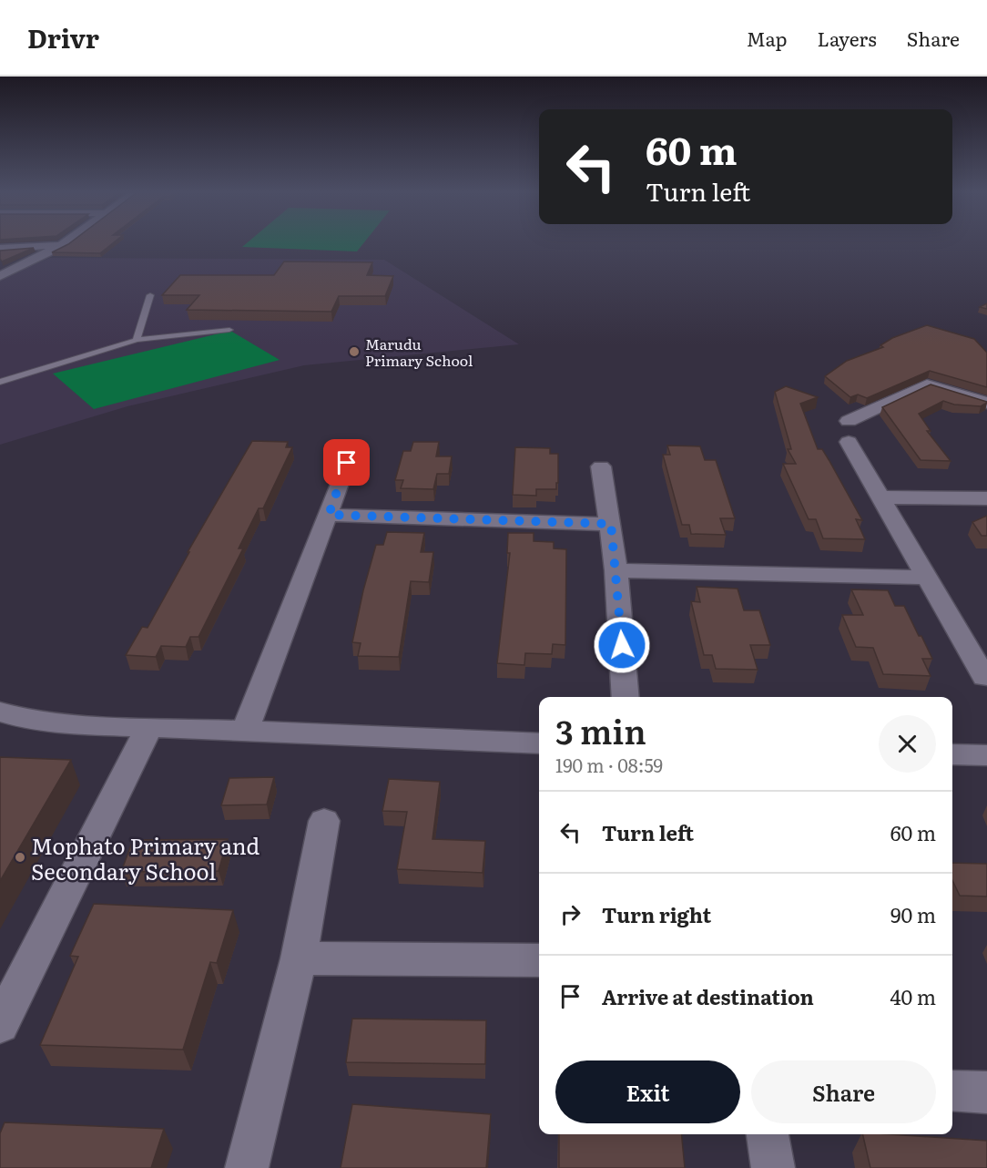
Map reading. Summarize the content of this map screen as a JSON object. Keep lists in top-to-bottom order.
{
  "places": ["Marudu Primary School", "Mophato Primary and Secondary School"],
  "page": {
    "header": "Drivr",
    "nav": ["Map", "Layers", "Share"],
    "turn": ["60 m", "Turn left"],
    "heading": ["3 min", "190 m · 08:59"],
    "list": [
      {
        "name": "Turn left",
        "value": "60 m"
      },
      {
        "name": "Turn right",
        "value": "90 m"
      },
      {
        "name": "Arrive at destination",
        "value": "40 m"
      }
    ],
    "buttons": ["Exit", "Share"]
  }
}
